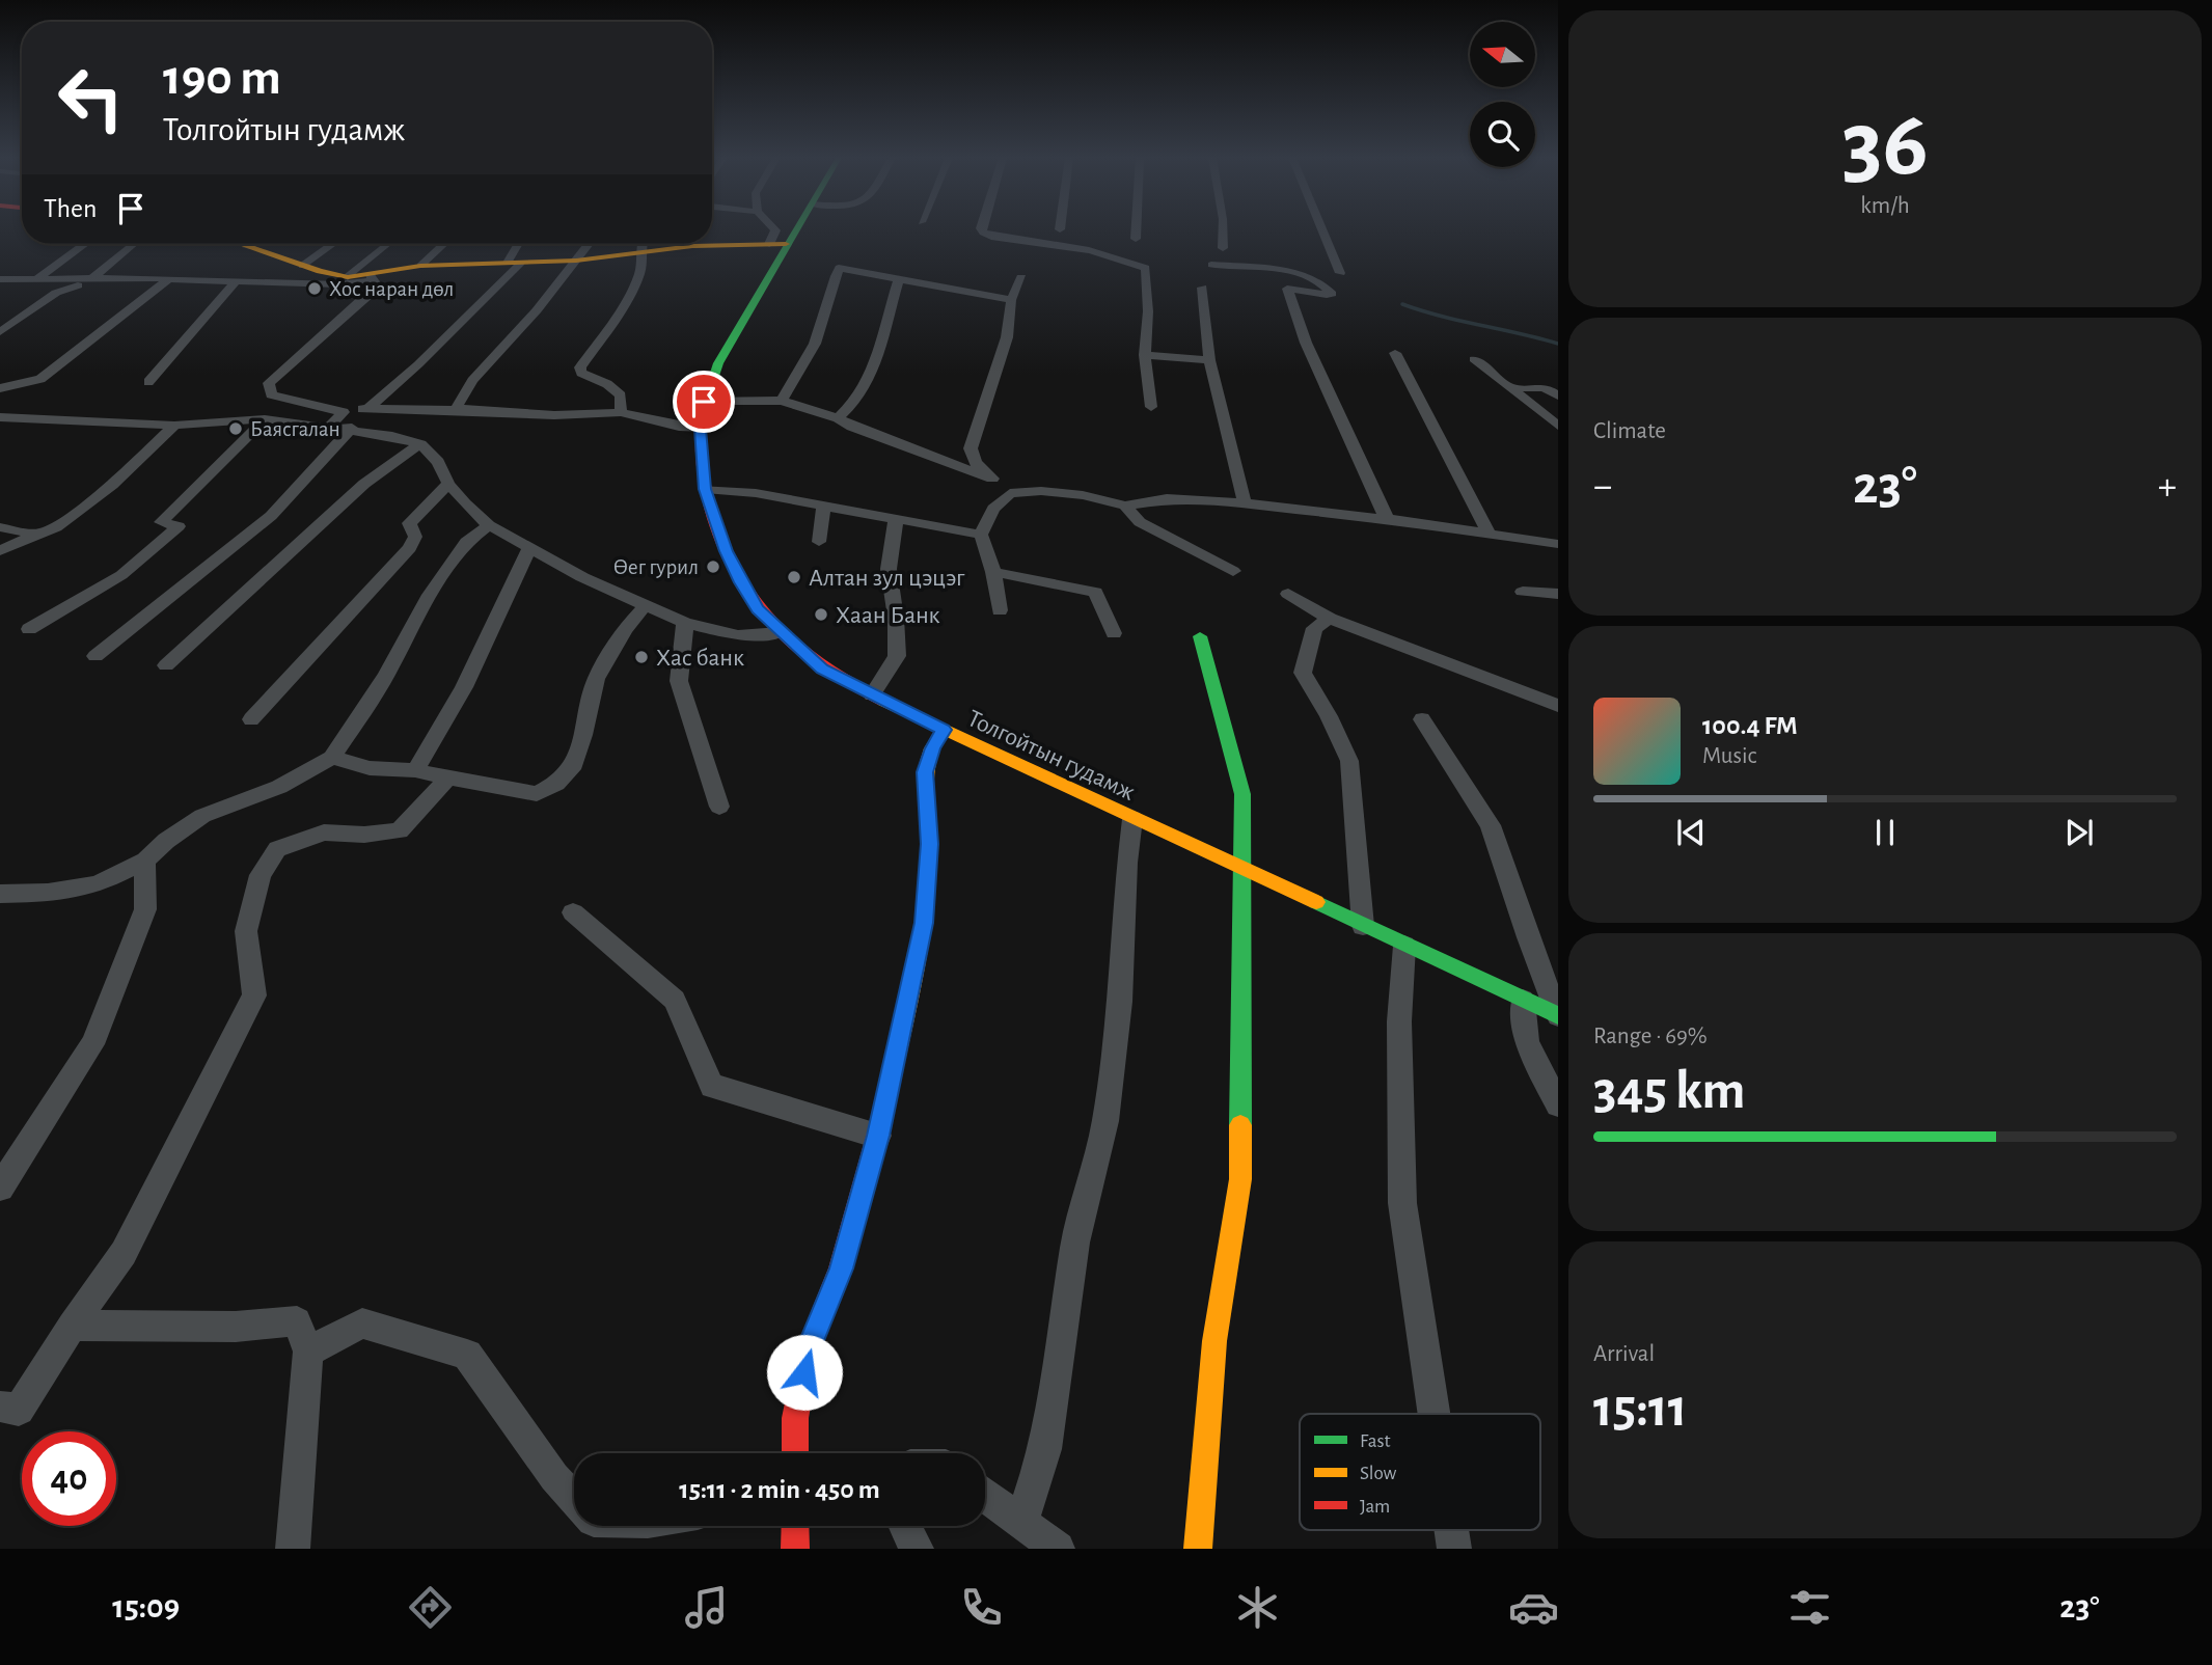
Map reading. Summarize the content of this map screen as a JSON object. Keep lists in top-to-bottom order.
{
  "streets": {
    "main road": ["Толгойтын гудамж"]
  },
  "places": [
    "Хос наран дөл",
    "Баясгалан",
    "Өег гурил",
    "Алтан зул цэцэг",
    "Хаан Банк",
    "Хас банк"
  ],
  "legend": ["Fast", "Slow", "Jam"],
  "north": "left",
  "page": {
    "tile": [
      ["36", "km/h"],
      "Climate",
      ["Range · 69%", "345 km"],
      ["Arrival", "15:11"]
    ],
    "turn": ["190 m", "Толгойтын гудамж"],
    "then": "Then",
    "heat": ["−", "23°", "+"],
    "song": ["100.4 FM", "Music"],
    "limit": "40",
    "trip": "15:11 · 2 min · 450 m",
    "tabs": ["15:09", "23°"]
  }
}
